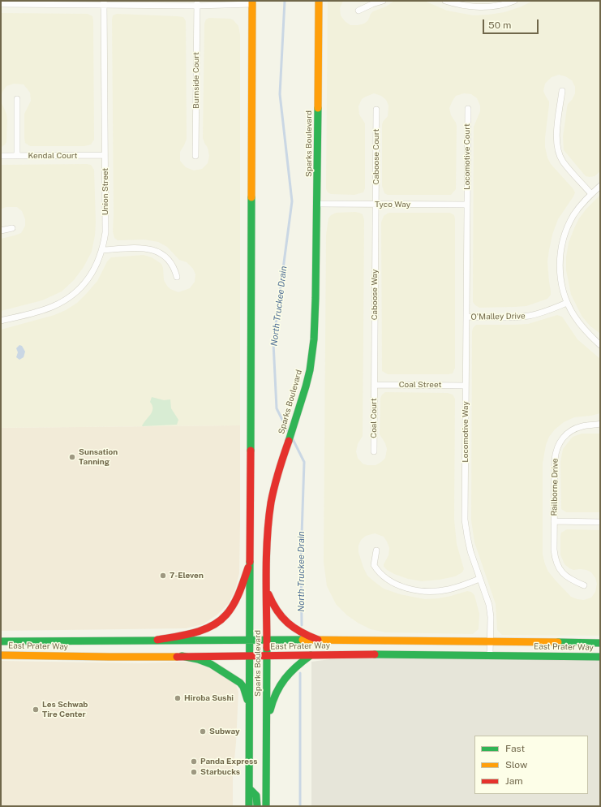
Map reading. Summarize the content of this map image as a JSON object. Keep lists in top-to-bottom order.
{
  "streets": {
    "main road": ["Sparks Boulevard", "East Prater Way"],
    "street": [
      "Burnside Court",
      "Kendal Court",
      "Caboose Court",
      "Locomotive Court",
      "Union Street",
      "Tyco Way",
      "Caboose Way",
      "O'Malley Drive",
      "Coal Street",
      "Coal Court",
      "Locomotive Way",
      "Railborne Drive"
    ]
  },
  "crossings": [
    ["Sparks Boulevard", "Tyco Way"],
    ["Sparks Boulevard", "East Prater Way"],
    ["Kendal Court", "Union Street"],
    ["Caboose Court", "Tyco Way"],
    ["Caboose Court", "Caboose Way"],
    ["Locomotive Court", "Tyco Way"],
    ["Locomotive Court", "Locomotive Way"],
    ["Tyco Way", "Caboose Way"],
    ["Tyco Way", "Locomotive Way"],
    ["Caboose Way", "Coal Street"],
    ["Caboose Way", "Coal Court"],
    ["O'Malley Drive", "Locomotive Way"],
    ["Coal Street", "Coal Court"],
    ["Coal Street", "Locomotive Way"],
    ["Locomotive Way", "East Prater Way"]
  ],
  "water": ["North Truckee Drain"],
  "places": [
    "Sunsation Tanning",
    "7-Eleven",
    "Hiroba Sushi",
    "Les Schwab Tire Center",
    "Subway",
    "Panda Express",
    "Starbucks"
  ],
  "legend": ["Fast", "Slow", "Jam"],
  "scale_bar": "50 m"
}
